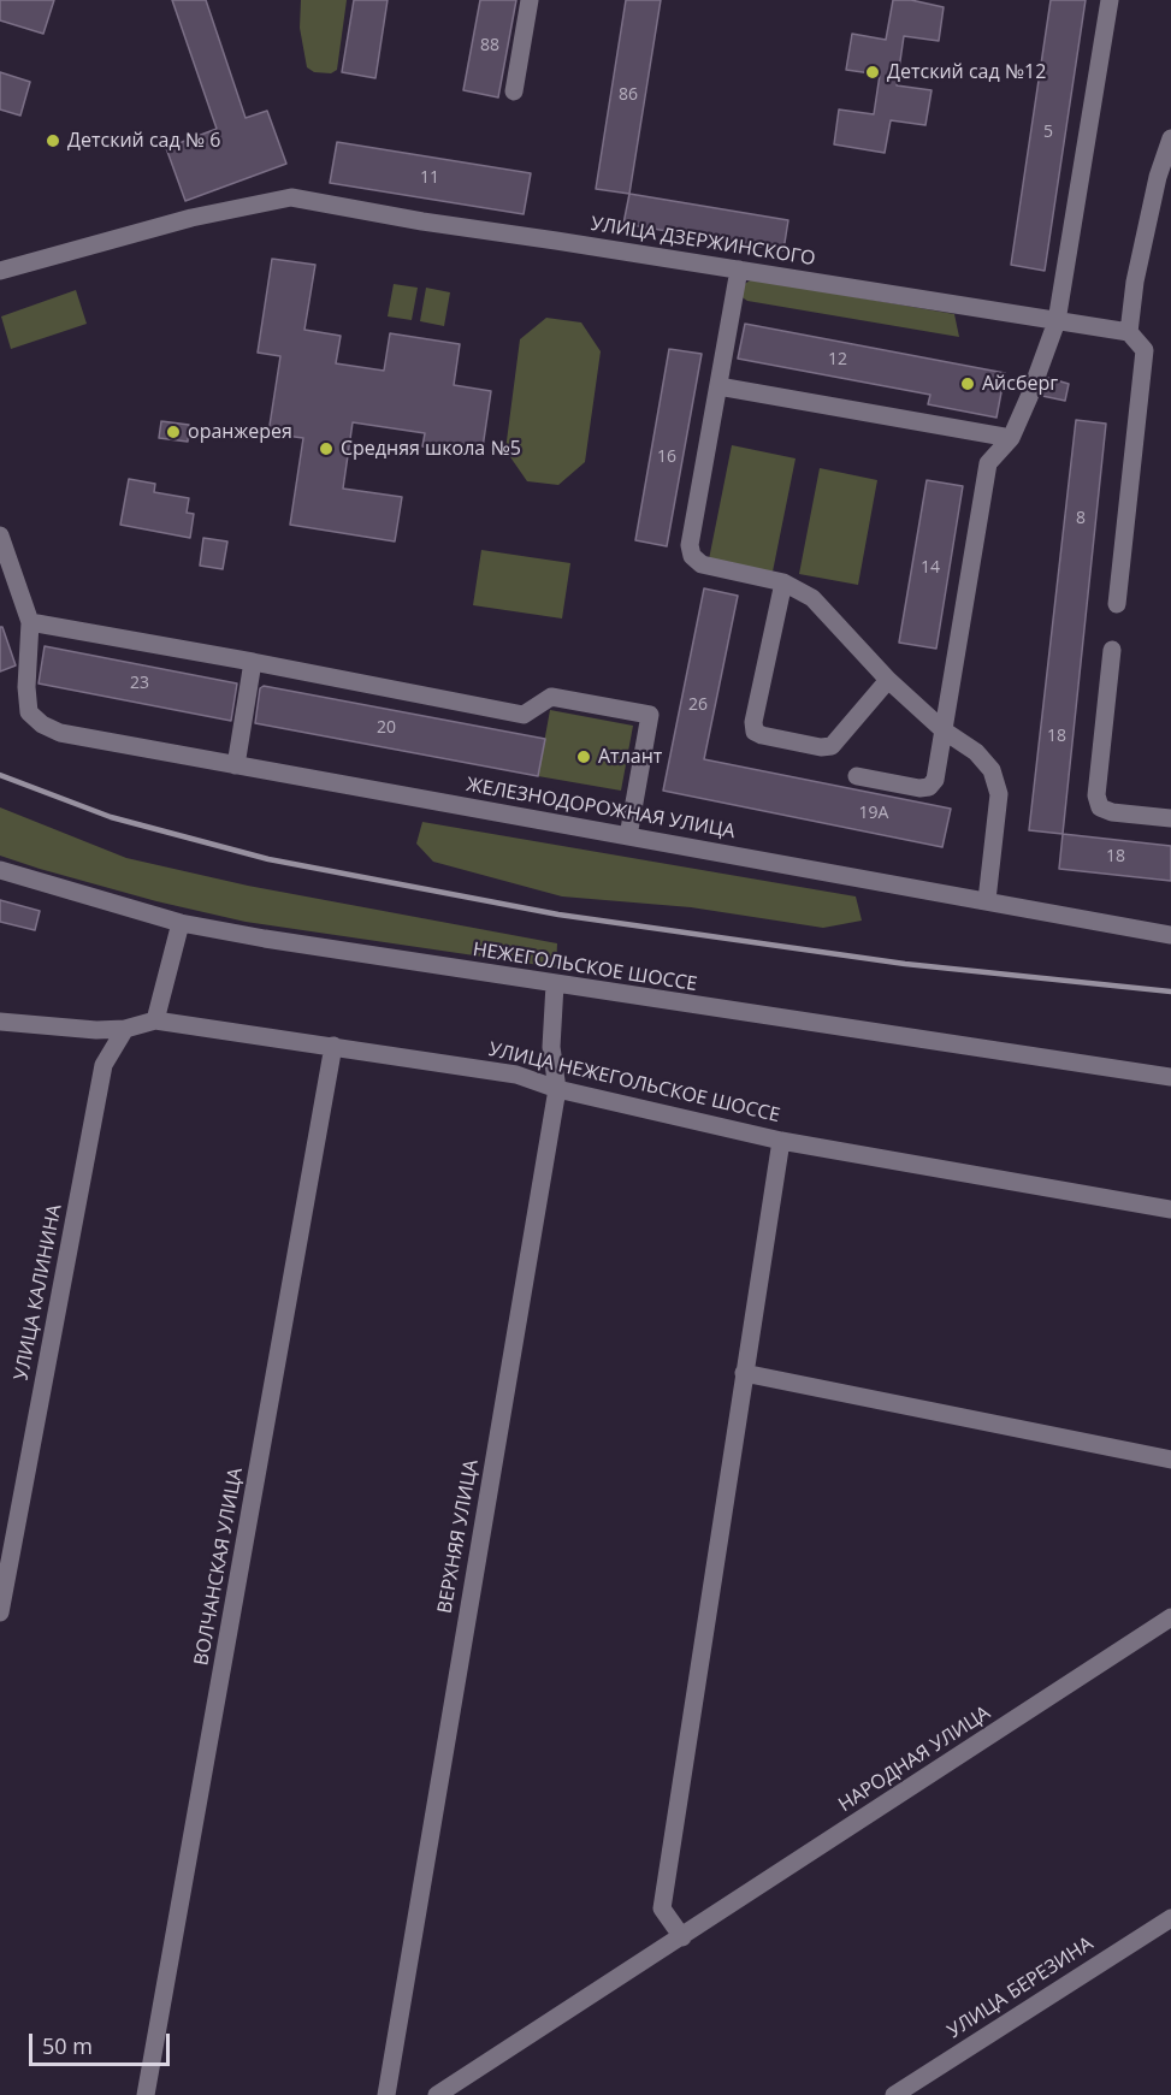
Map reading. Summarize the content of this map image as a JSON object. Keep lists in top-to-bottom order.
{
  "streets": {
    "street": [
      "УЛИЦА ДЗЕРЖИНСКОГО",
      "ЖЕЛЕЗНОДОРОЖНАЯ УЛИЦА",
      "НЕЖЕГОЛЬСКОЕ ШОССЕ",
      "УЛИЦА НЕЖЕГОЛЬСКОЕ ШОССЕ",
      "УЛИЦА КАЛИНИНА",
      "ВЕРХНЯЯ УЛИЦА",
      "ВОЛЧАНСКАЯ УЛИЦА",
      "НАРОДНАЯ УЛИЦА",
      "УЛИЦА БЕРЕЗИНА"
    ]
  },
  "crossings": [
    ["НЕЖЕГОЛЬСКОЕ ШОССЕ", "ВЕРХНЯЯ УЛИЦА"],
    ["УЛИЦА НЕЖЕГОЛЬСКОЕ ШОССЕ", "УЛИЦА КАЛИНИНА"],
    ["УЛИЦА НЕЖЕГОЛЬСКОЕ ШОССЕ", "ВЕРХНЯЯ УЛИЦА"],
    ["УЛИЦА НЕЖЕГОЛЬСКОЕ ШОССЕ", "ВОЛЧАНСКАЯ УЛИЦА"]
  ],
  "places": [
    "Детский сад №12",
    "Детский сад № 6",
    "Айсберг",
    "оранжерея",
    "Средняя школа №5",
    "Атлант"
  ],
  "house_numbers": [
    "88",
    "86",
    "5",
    "11",
    "12",
    "16",
    "8",
    "14",
    "23",
    "26",
    "20",
    "18",
    "19А",
    "18"
  ],
  "scale_bar": "50 m"
}
